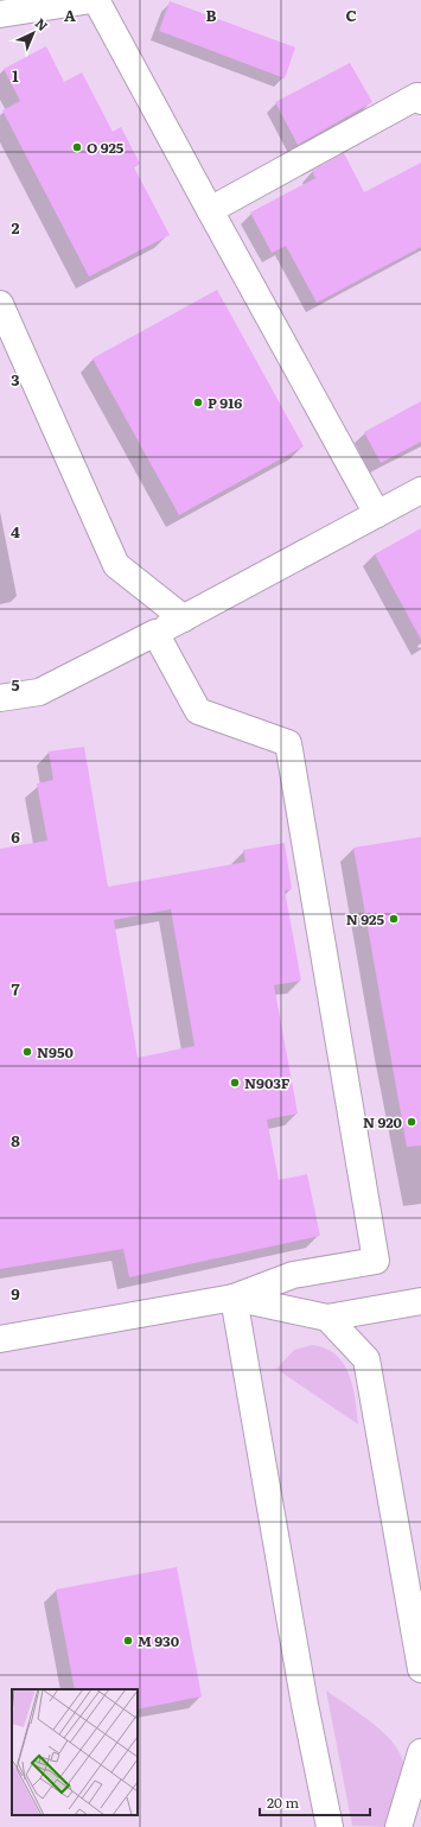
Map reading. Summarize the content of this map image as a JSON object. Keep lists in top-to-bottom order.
{
  "places": [
    "O 925",
    "P 916",
    "N 925",
    "N950",
    "N903F",
    "N 920",
    "M 930"
  ],
  "scale_bar": "20 m",
  "north": "top right",
  "grid": {
    "columns": ["A", "B", "C"],
    "rows": [
      "1",
      "2",
      "3",
      "4",
      "5",
      "6",
      "7",
      "8",
      "9"
    ]
  }
}
